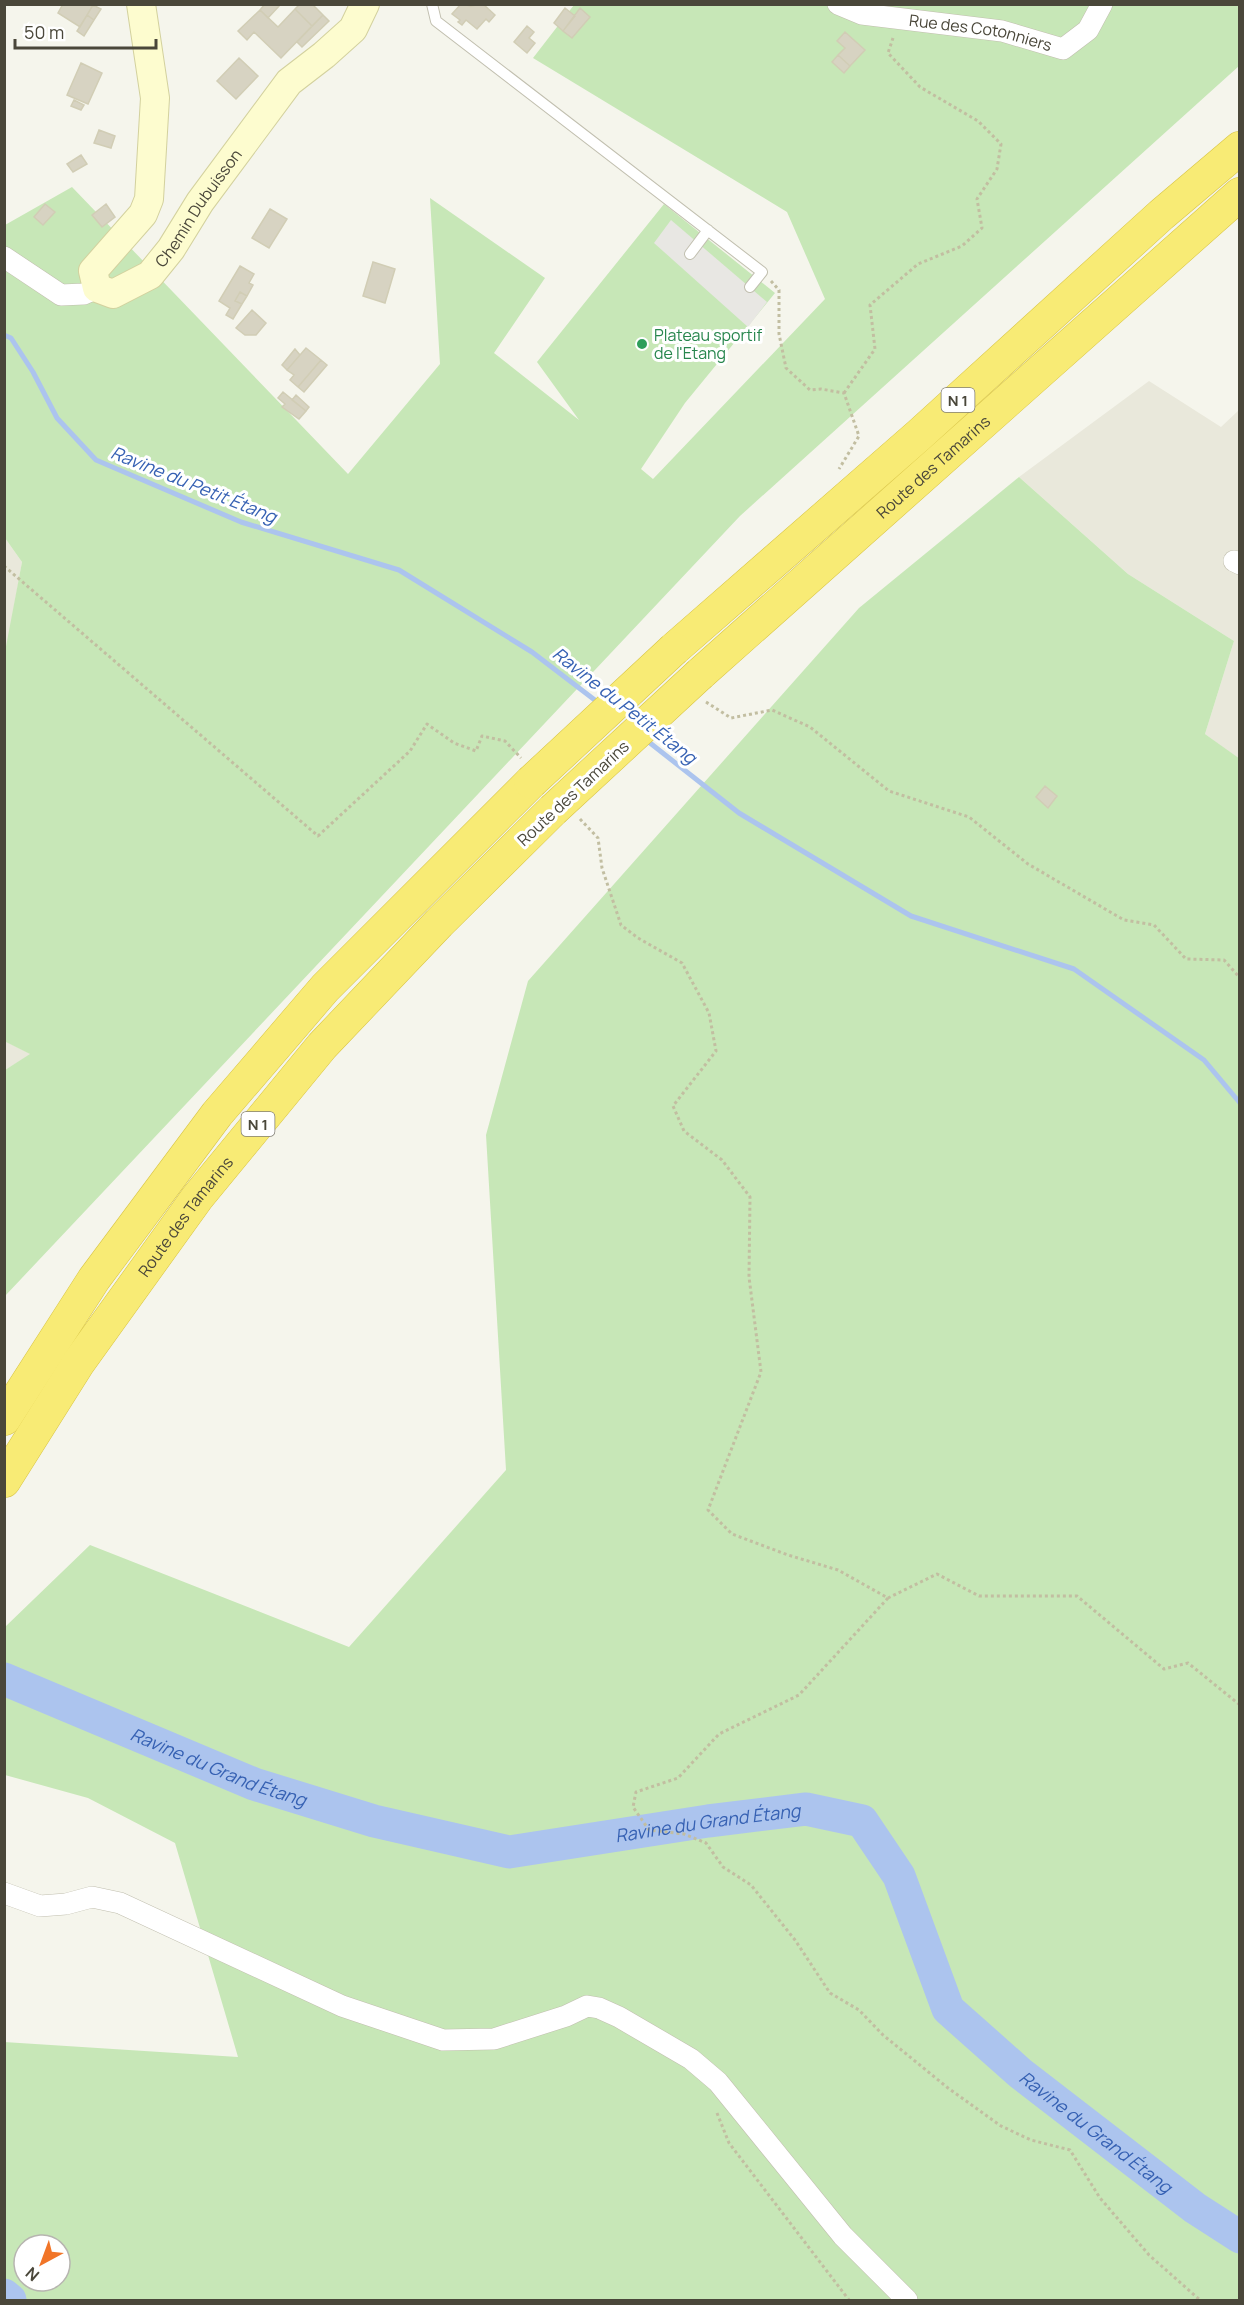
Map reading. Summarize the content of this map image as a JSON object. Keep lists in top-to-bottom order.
{
  "streets": {
    "highway": ["N 1", "Route des Tamarins"],
    "main road": ["Chemin Dubuisson"],
    "street": ["Rue des Cotonniers"]
  },
  "water": ["Ravine du Petit Étang", "Ravine du Grand Étang"],
  "places": ["Plateau sportif de l'Etang"],
  "scale_bar": "50 m",
  "north": "bottom left"
}
